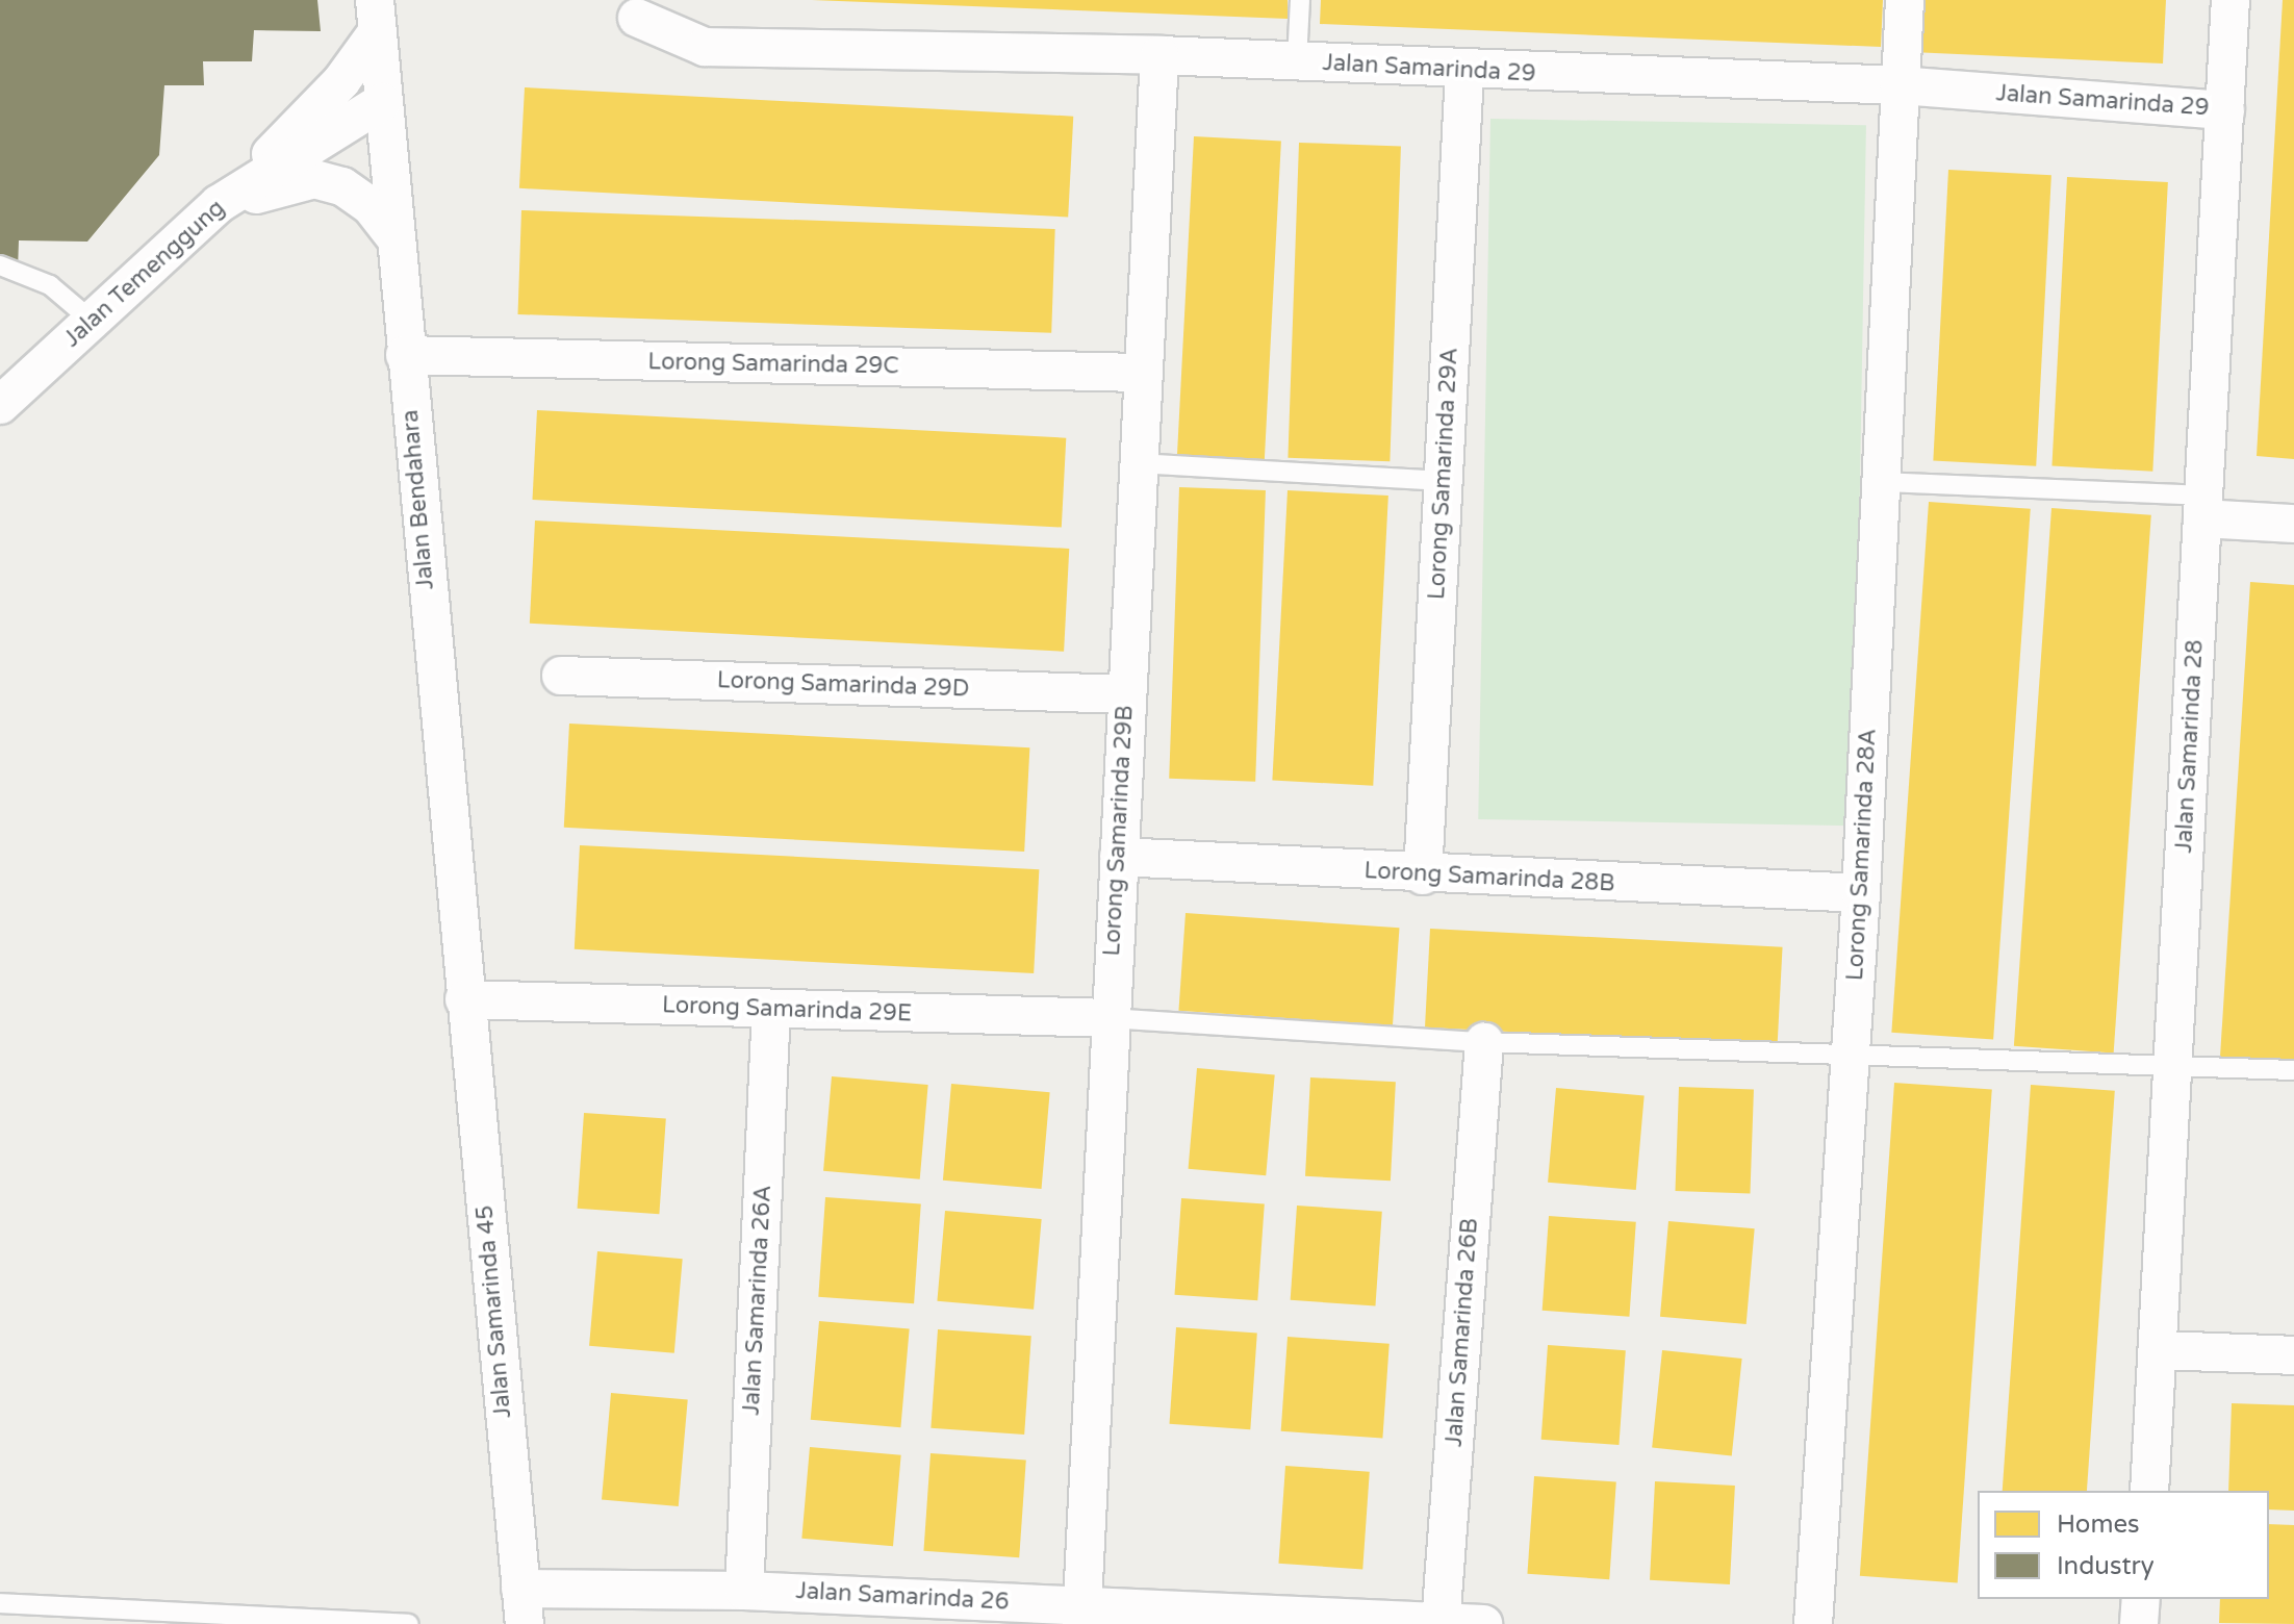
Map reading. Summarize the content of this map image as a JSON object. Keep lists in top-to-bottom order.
{
  "streets": {
    "street": [
      "Jalan Samarinda 29",
      "Jalan Temenggung",
      "Lorong Samarinda 29C",
      "Lorong Samarinda 29A",
      "Jalan Bendahara",
      "Lorong Samarinda 29D",
      "Jalan Samarinda 28",
      "Lorong Samarinda 29B",
      "Lorong Samarinda 28A",
      "Lorong Samarinda 28B",
      "Lorong Samarinda 29E",
      "Jalan Samarinda 26A",
      "Jalan Samarinda 45",
      "Jalan Samarinda 26B",
      "Jalan Samarinda 26"
    ]
  },
  "crossings": [
    ["Jalan Samarinda 29", "Lorong Samarinda 29A"],
    ["Jalan Samarinda 29", "Jalan Samarinda 28"],
    ["Jalan Samarinda 29", "Lorong Samarinda 29B"],
    ["Jalan Samarinda 29", "Lorong Samarinda 28A"],
    ["Jalan Temenggung", "Jalan Bendahara"],
    ["Lorong Samarinda 29C", "Jalan Bendahara"],
    ["Lorong Samarinda 29C", "Lorong Samarinda 29B"],
    ["Lorong Samarinda 29A", "Lorong Samarinda 28B"],
    ["Jalan Bendahara", "Lorong Samarinda 29E"],
    ["Jalan Bendahara", "Jalan Samarinda 45"],
    ["Lorong Samarinda 29D", "Lorong Samarinda 29B"],
    ["Lorong Samarinda 29B", "Lorong Samarinda 28B"],
    ["Lorong Samarinda 29B", "Lorong Samarinda 29E"],
    ["Lorong Samarinda 29B", "Jalan Samarinda 26"],
    ["Lorong Samarinda 28A", "Lorong Samarinda 28B"],
    ["Lorong Samarinda 29E", "Jalan Samarinda 26A"],
    ["Lorong Samarinda 29E", "Jalan Samarinda 45"],
    ["Jalan Samarinda 26A", "Jalan Samarinda 26"],
    ["Jalan Samarinda 45", "Jalan Samarinda 26"],
    ["Jalan Samarinda 26B", "Jalan Samarinda 26"]
  ],
  "legend": ["Homes", "Industry"]
}
